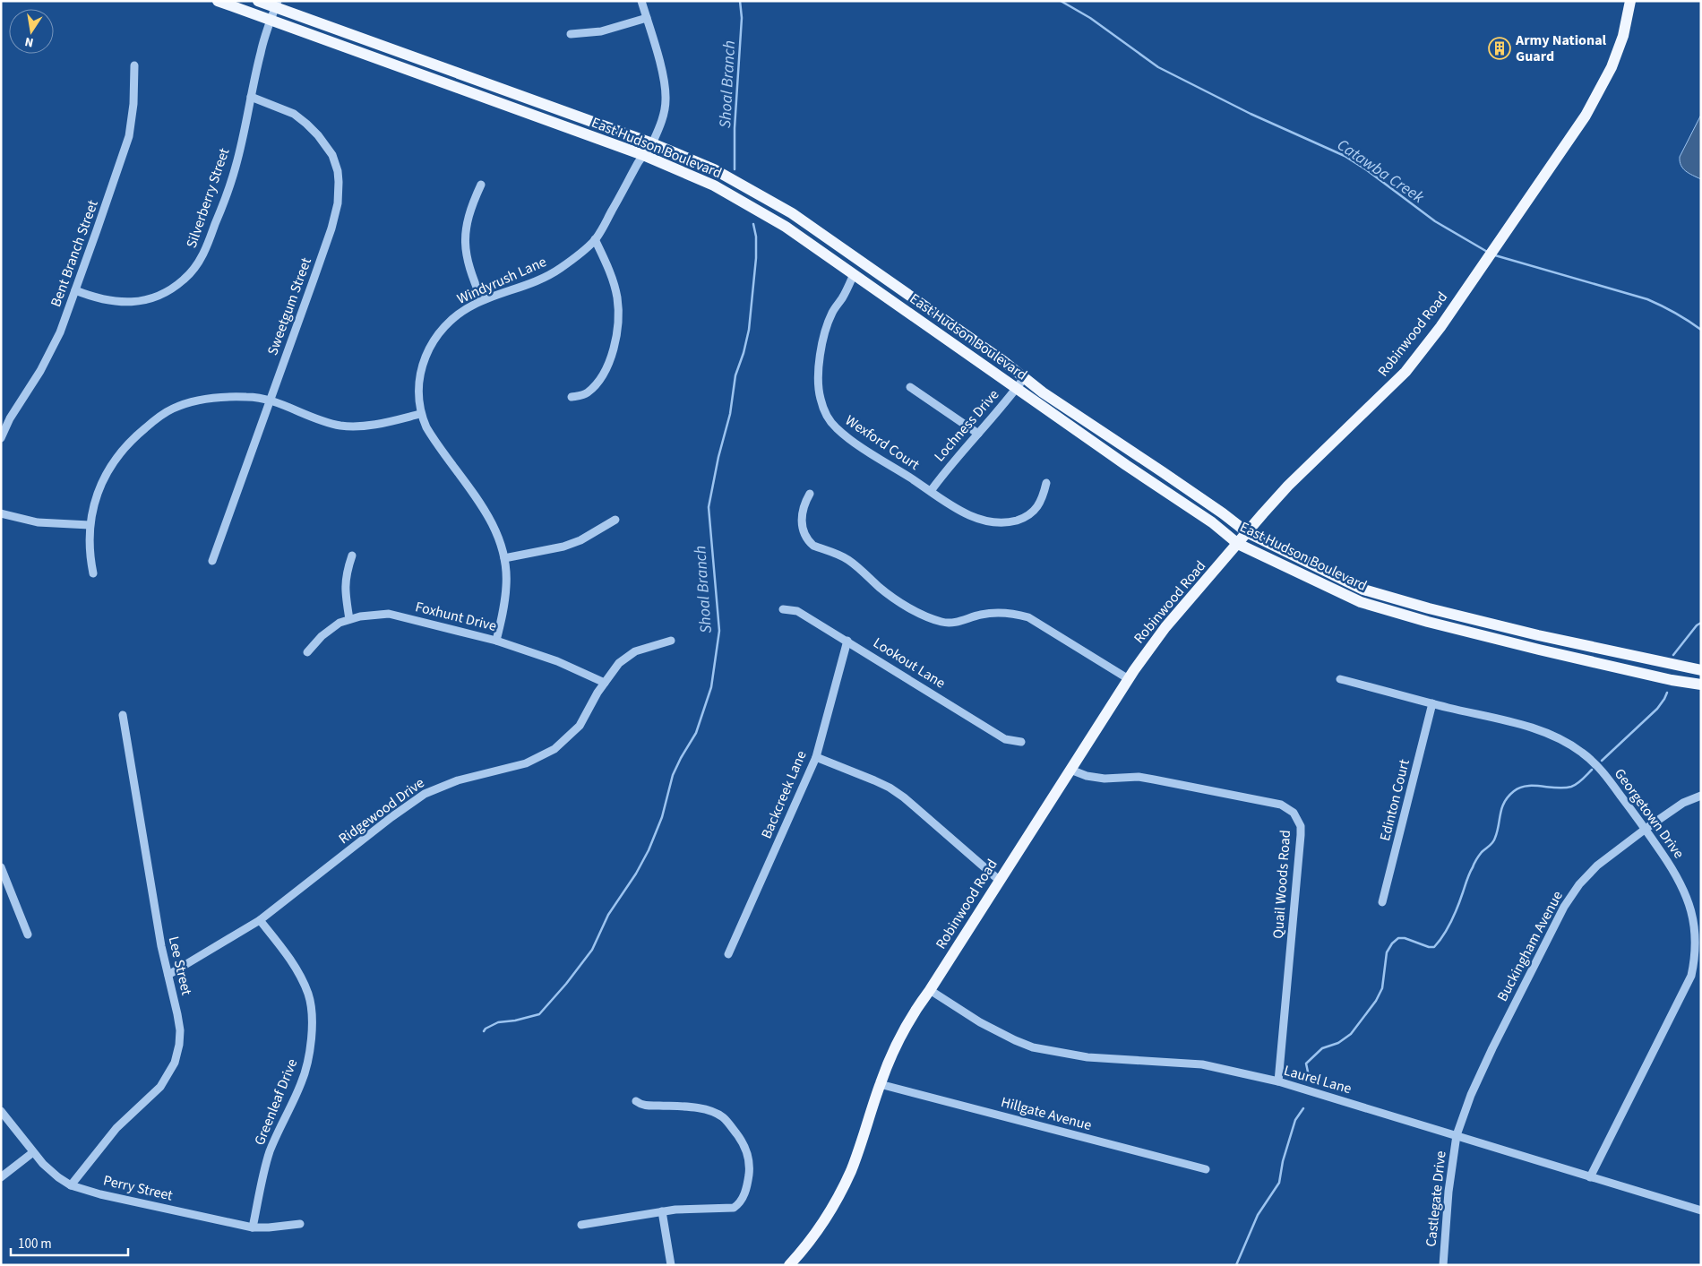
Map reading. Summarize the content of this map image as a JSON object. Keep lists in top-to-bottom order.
{
  "streets": {
    "main road": ["East Hudson Boulevard", "Robinwood Road"],
    "street": [
      "Silverberry Street",
      "Bent Branch Street",
      "Windyrush Lane",
      "Sweetgum Street",
      "Lochness Drive",
      "Wexford Court",
      "Foxhunt Drive",
      "Lookout Lane",
      "Backcreek Lane",
      "Edinton Court",
      "Ridgewood Drive",
      "Georgetown Drive",
      "Quail Woods Road",
      "Buckingham Avenue",
      "Lee Street",
      "Laurel Lane",
      "Greenleaf Drive",
      "Hillgate Avenue",
      "Perry Street",
      "Castlegate Drive"
    ]
  },
  "crossings": [
    ["East Hudson Boulevard", "Silverberry Street"],
    ["East Hudson Boulevard", "Windyrush Lane"],
    ["East Hudson Boulevard", "Robinwood Road"],
    ["East Hudson Boulevard", "Lochness Drive"],
    ["East Hudson Boulevard", "Wexford Court"],
    ["Silverberry Street", "Bent Branch Street"],
    ["Silverberry Street", "Sweetgum Street"],
    ["Windyrush Lane", "Foxhunt Drive"],
    ["Robinwood Road", "Quail Woods Road"],
    ["Robinwood Road", "Laurel Lane"],
    ["Robinwood Road", "Hillgate Avenue"],
    ["Lochness Drive", "Wexford Court"],
    ["Foxhunt Drive", "Ridgewood Drive"],
    ["Lookout Lane", "Backcreek Lane"],
    ["Edinton Court", "Georgetown Drive"],
    ["Ridgewood Drive", "Lee Street"],
    ["Ridgewood Drive", "Greenleaf Drive"],
    ["Georgetown Drive", "Buckingham Avenue"],
    ["Georgetown Drive", "Laurel Lane"],
    ["Quail Woods Road", "Laurel Lane"],
    ["Buckingham Avenue", "Laurel Lane"],
    ["Buckingham Avenue", "Castlegate Drive"],
    ["Lee Street", "Perry Street"],
    ["Laurel Lane", "Castlegate Drive"],
    ["Greenleaf Drive", "Perry Street"]
  ],
  "water": ["Shoal Branch", "Catawba Creek"],
  "places": {
    "building": ["Army National Guard"]
  },
  "scale_bar": "100 m",
  "north": "bottom"
}
